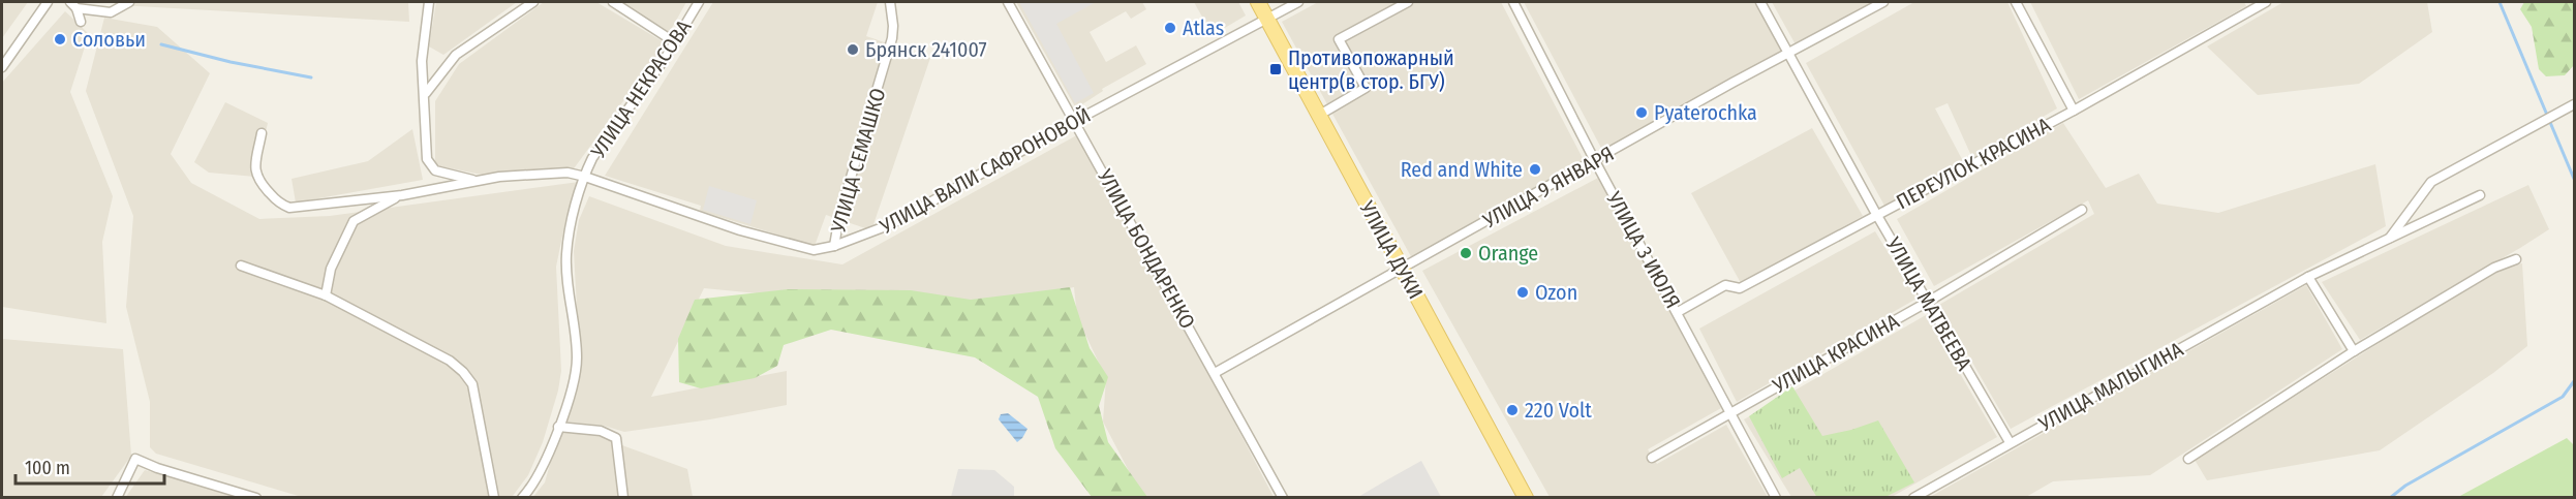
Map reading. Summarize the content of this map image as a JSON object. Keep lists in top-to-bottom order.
{
  "streets": {
    "main road": ["УЛИЦА ДУКИ"],
    "street": [
      "УЛИЦА НЕКРАСОВА",
      "УЛИЦА СЕМАШКО",
      "ПЕРЕУЛОК КРАСИНА",
      "УЛИЦА ВАЛИ САФРОНОВОЙ",
      "УЛИЦА 9 ЯНВАРЯ",
      "УЛИЦА БОНДАРЕНКО",
      "УЛИЦА 3 ИЮЛЯ",
      "УЛИЦА МАТВЕЕВА",
      "УЛИЦА КРАСИНА",
      "УЛИЦА МАЛЫГИНА"
    ]
  },
  "crossings": [
    ["УЛИЦА НЕКРАСОВА", "УЛИЦА ВАЛИ САФРОНОВОЙ"],
    ["УЛИЦА СЕМАШКО", "УЛИЦА ВАЛИ САФРОНОВОЙ"],
    ["ПЕРЕУЛОК КРАСИНА", "УЛИЦА 3 ИЮЛЯ"],
    ["ПЕРЕУЛОК КРАСИНА", "УЛИЦА МАТВЕЕВА"],
    ["УЛИЦА ВАЛИ САФРОНОВОЙ", "УЛИЦА БОНДАРЕНКО"],
    ["УЛИЦА ВАЛИ САФРОНОВОЙ", "УЛИЦА ДУКИ"],
    ["УЛИЦА 9 ЯНВАРЯ", "УЛИЦА БОНДАРЕНКО"],
    ["УЛИЦА 9 ЯНВАРЯ", "УЛИЦА ДУКИ"],
    ["УЛИЦА 9 ЯНВАРЯ", "УЛИЦА 3 ИЮЛЯ"],
    ["УЛИЦА 9 ЯНВАРЯ", "УЛИЦА МАТВЕЕВА"],
    ["УЛИЦА 3 ИЮЛЯ", "УЛИЦА КРАСИНА"],
    ["УЛИЦА МАТВЕЕВА", "УЛИЦА КРАСИНА"],
    ["УЛИЦА МАТВЕЕВА", "УЛИЦА МАЛЫГИНА"]
  ],
  "places": {
    "other": [
      "Atlas",
      "Соловьи",
      "Брянск 241007",
      "Pyaterochka",
      "Red and White",
      "Orange",
      "Ozon",
      "220 Volt"
    ],
    "transit": ["Противопожарный центр(в стор. БГУ)"]
  },
  "scale_bar": "100 m"
}
